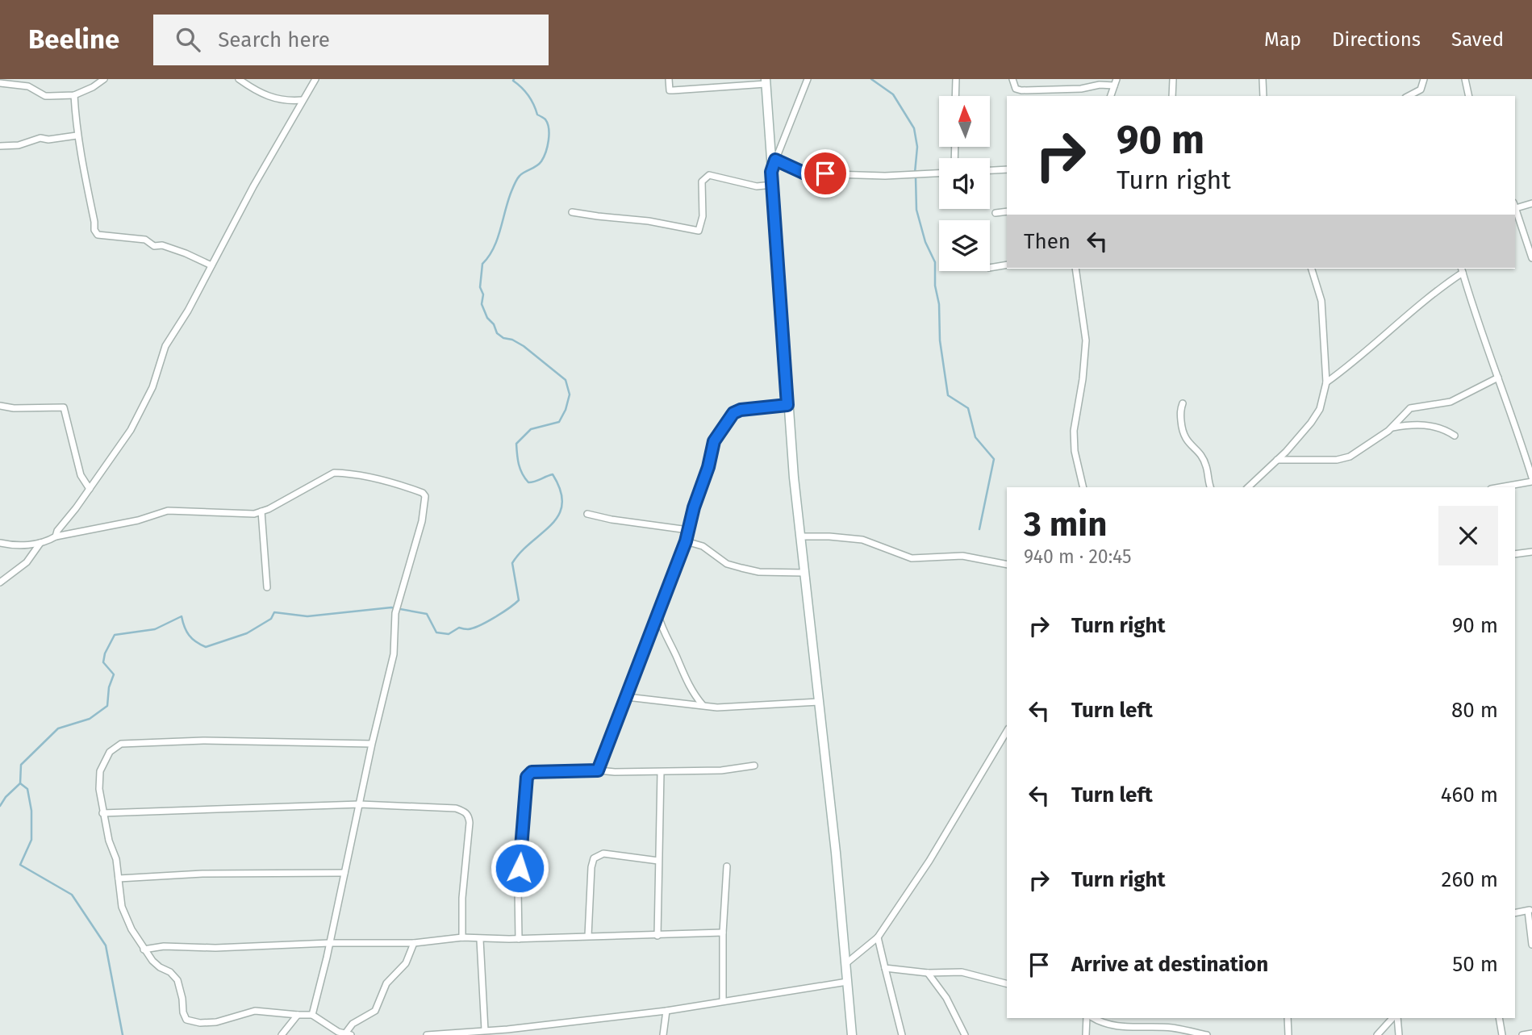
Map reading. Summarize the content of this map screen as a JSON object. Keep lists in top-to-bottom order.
{
  "north": "top",
  "page": {
    "header": "Beeline",
    "search": "Search here",
    "nav": ["Map", "Directions", "Saved"],
    "turn": ["90 m", "Turn right"],
    "then": "Then",
    "heading": ["3 min", "940 m · 20:45"],
    "list": [
      {
        "name": "Turn right",
        "value": "90 m"
      },
      {
        "name": "Turn left",
        "value": "80 m"
      },
      {
        "name": "Turn left",
        "value": "460 m"
      },
      {
        "name": "Turn right",
        "value": "260 m"
      },
      {
        "name": "Arrive at destination",
        "value": "50 m"
      }
    ]
  }
}
